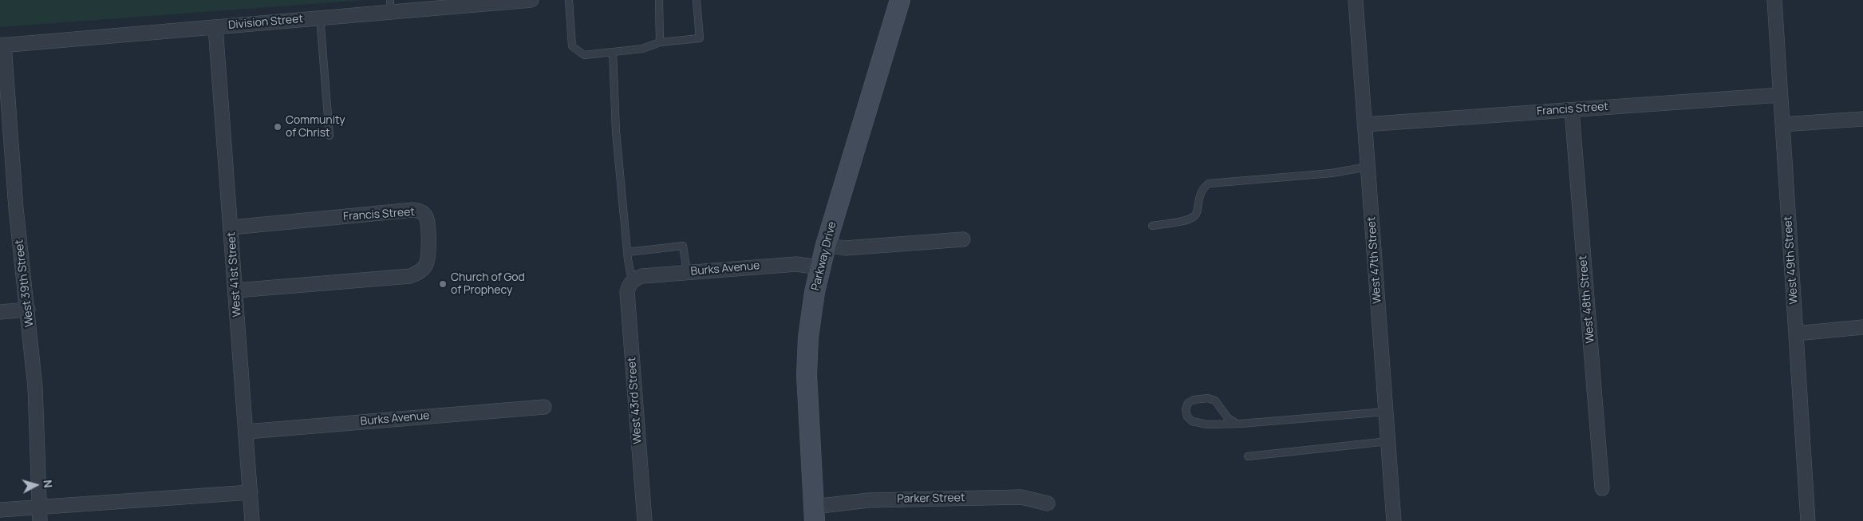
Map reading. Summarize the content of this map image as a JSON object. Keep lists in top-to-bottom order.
{
  "streets": {
    "street": [
      "Division Street",
      "Francis Street",
      "Parkway Drive",
      "West 47th Street",
      "West 49th Street",
      "Burks Avenue",
      "West 41st Street",
      "West 39th Street",
      "West 48th Street",
      "West 43rd Street",
      "Parker Street"
    ]
  },
  "crossings": [
    ["Division Street", "West 41st Street"],
    ["Division Street", "West 39th Street"],
    ["Francis Street", "West 47th Street"],
    ["Francis Street", "West 49th Street"],
    ["Francis Street", "West 41st Street"],
    ["Francis Street", "West 48th Street"],
    ["Parkway Drive", "Burks Avenue"],
    ["Parkway Drive", "Parker Street"],
    ["Burks Avenue", "West 41st Street"],
    ["Burks Avenue", "West 43rd Street"]
  ],
  "places": ["Community of Christ", "Church of God of Prophecy"],
  "north": "right"
}
